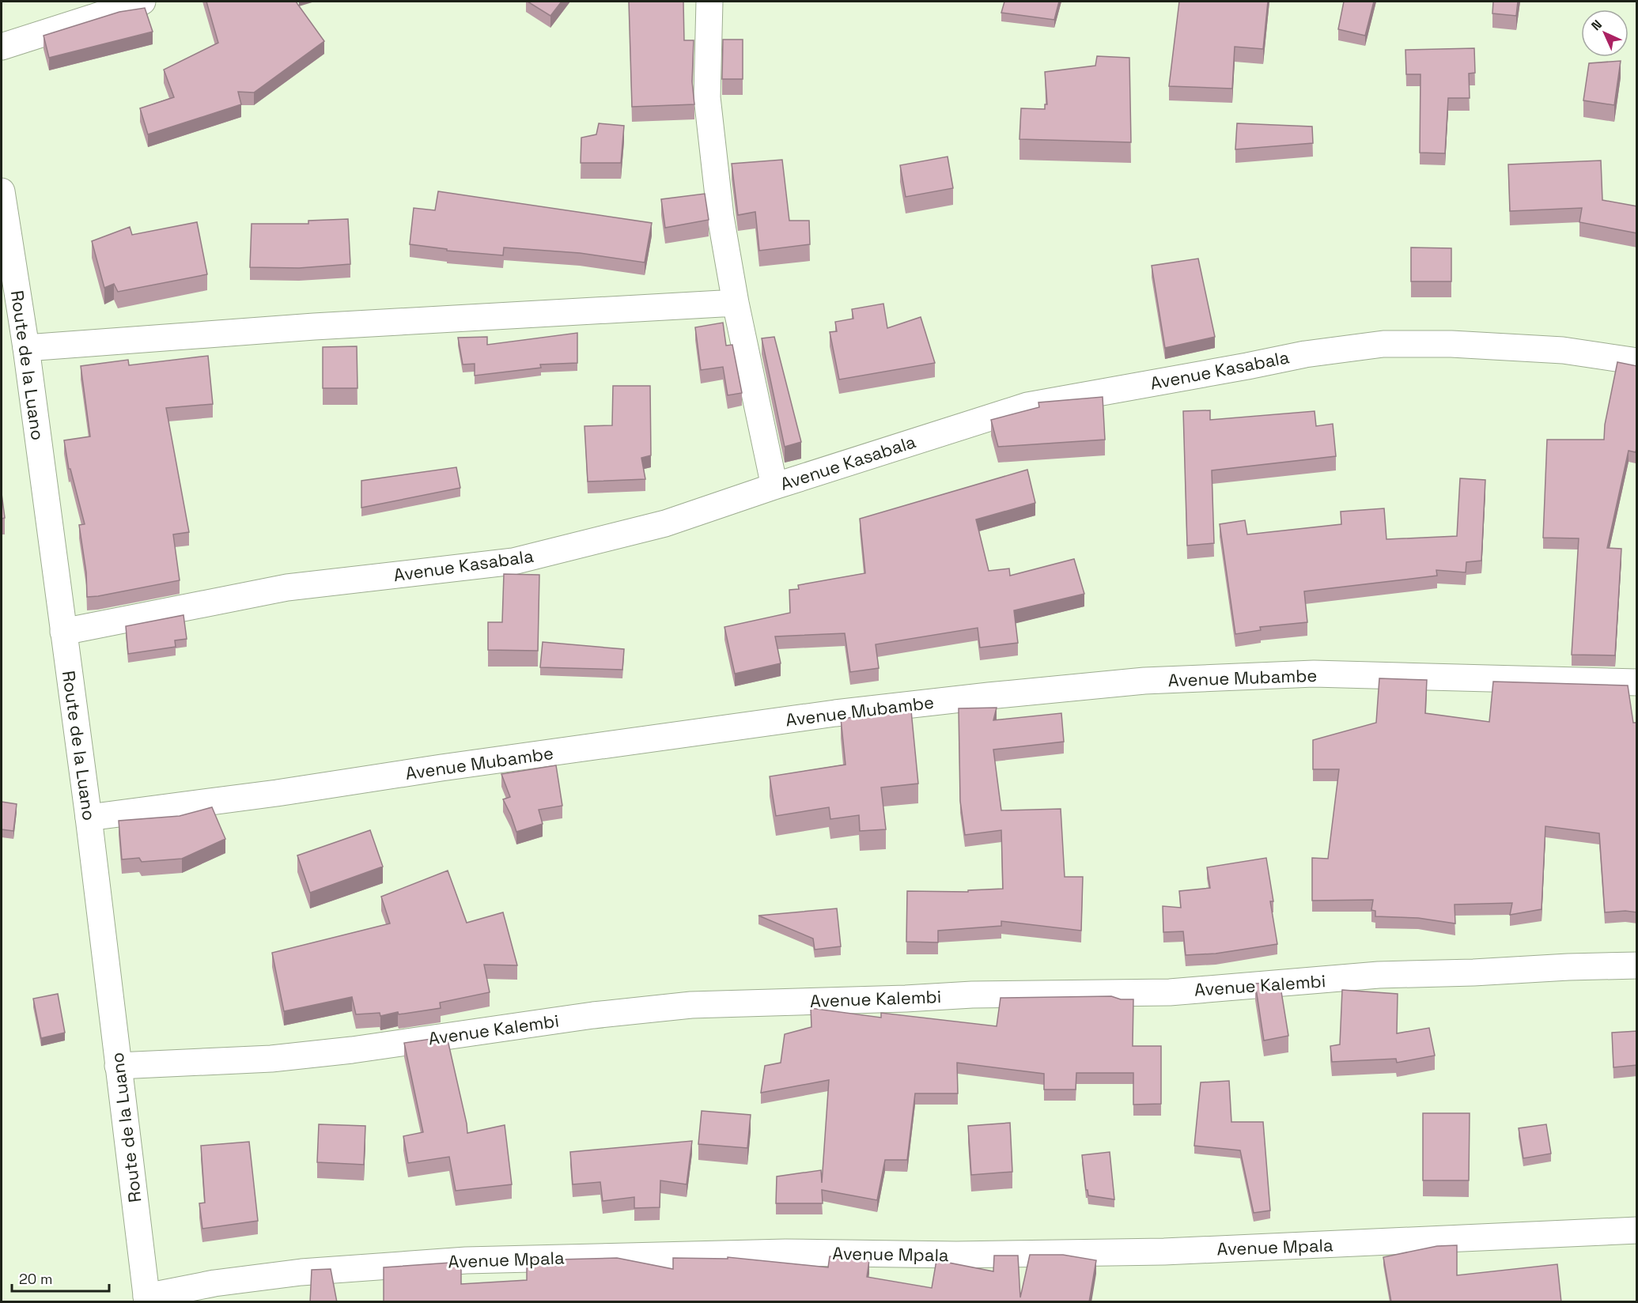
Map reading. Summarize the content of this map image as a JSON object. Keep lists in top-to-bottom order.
{
  "streets": {
    "street": [
      "Route de la Luano",
      "Avenue Kasabala",
      "Avenue Mubambe",
      "Avenue Kalembi",
      "Avenue Mpala"
    ]
  },
  "crossings": [
    ["Route de la Luano", "Avenue Kasabala"],
    ["Route de la Luano", "Avenue Mubambe"],
    ["Route de la Luano", "Avenue Kalembi"],
    ["Route de la Luano", "Avenue Mpala"]
  ],
  "scale_bar": "20 m",
  "north": "top left"
}
